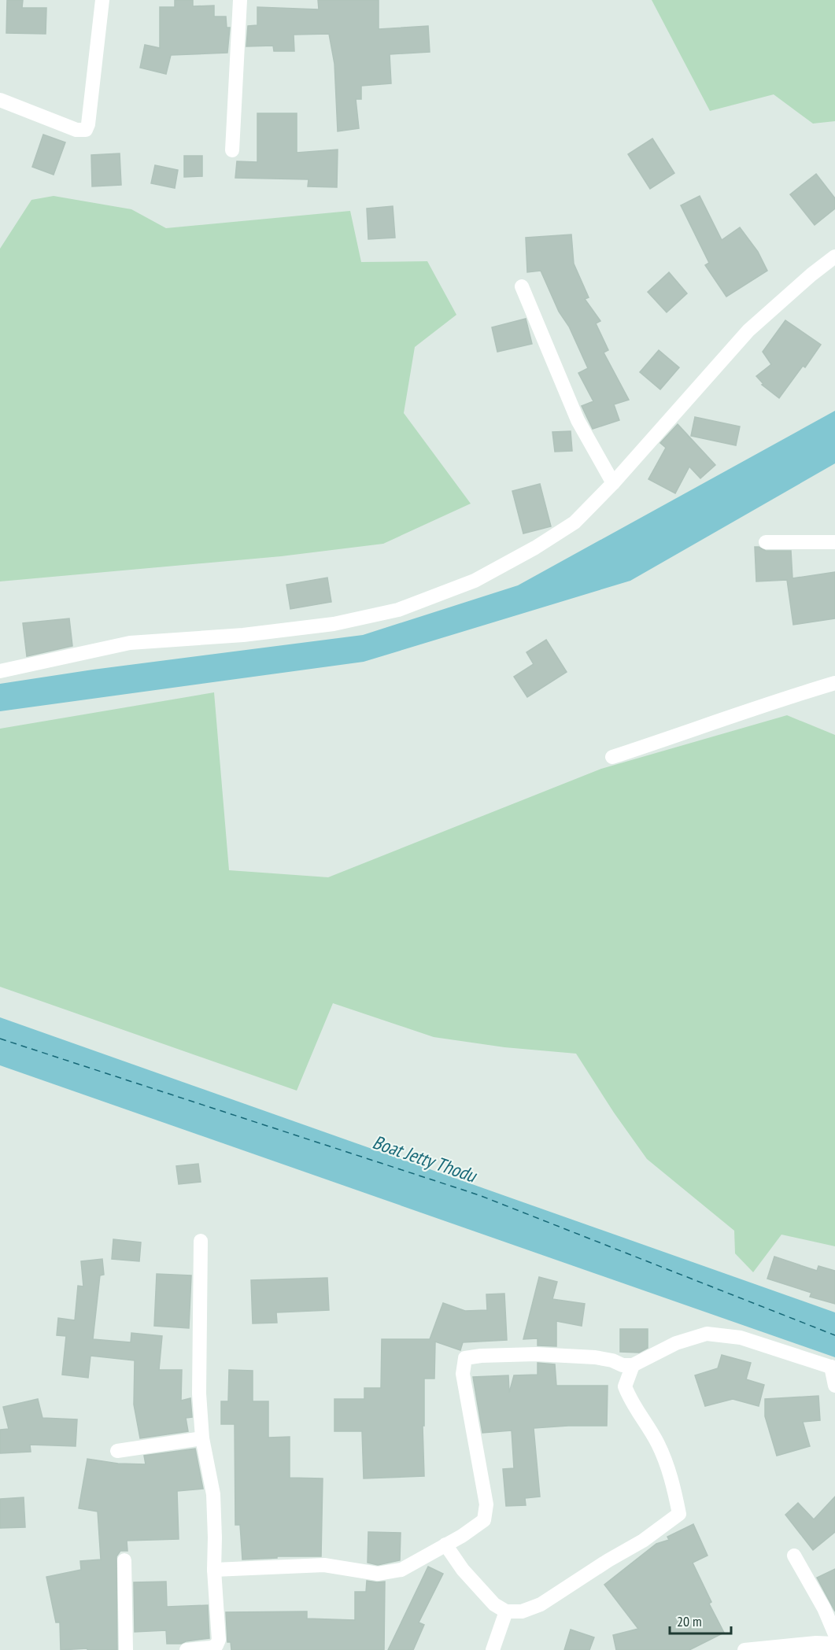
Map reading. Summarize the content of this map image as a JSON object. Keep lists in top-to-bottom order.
{
  "water": ["Boat Jetty Thodu"],
  "scale_bar": "20 m"
}
